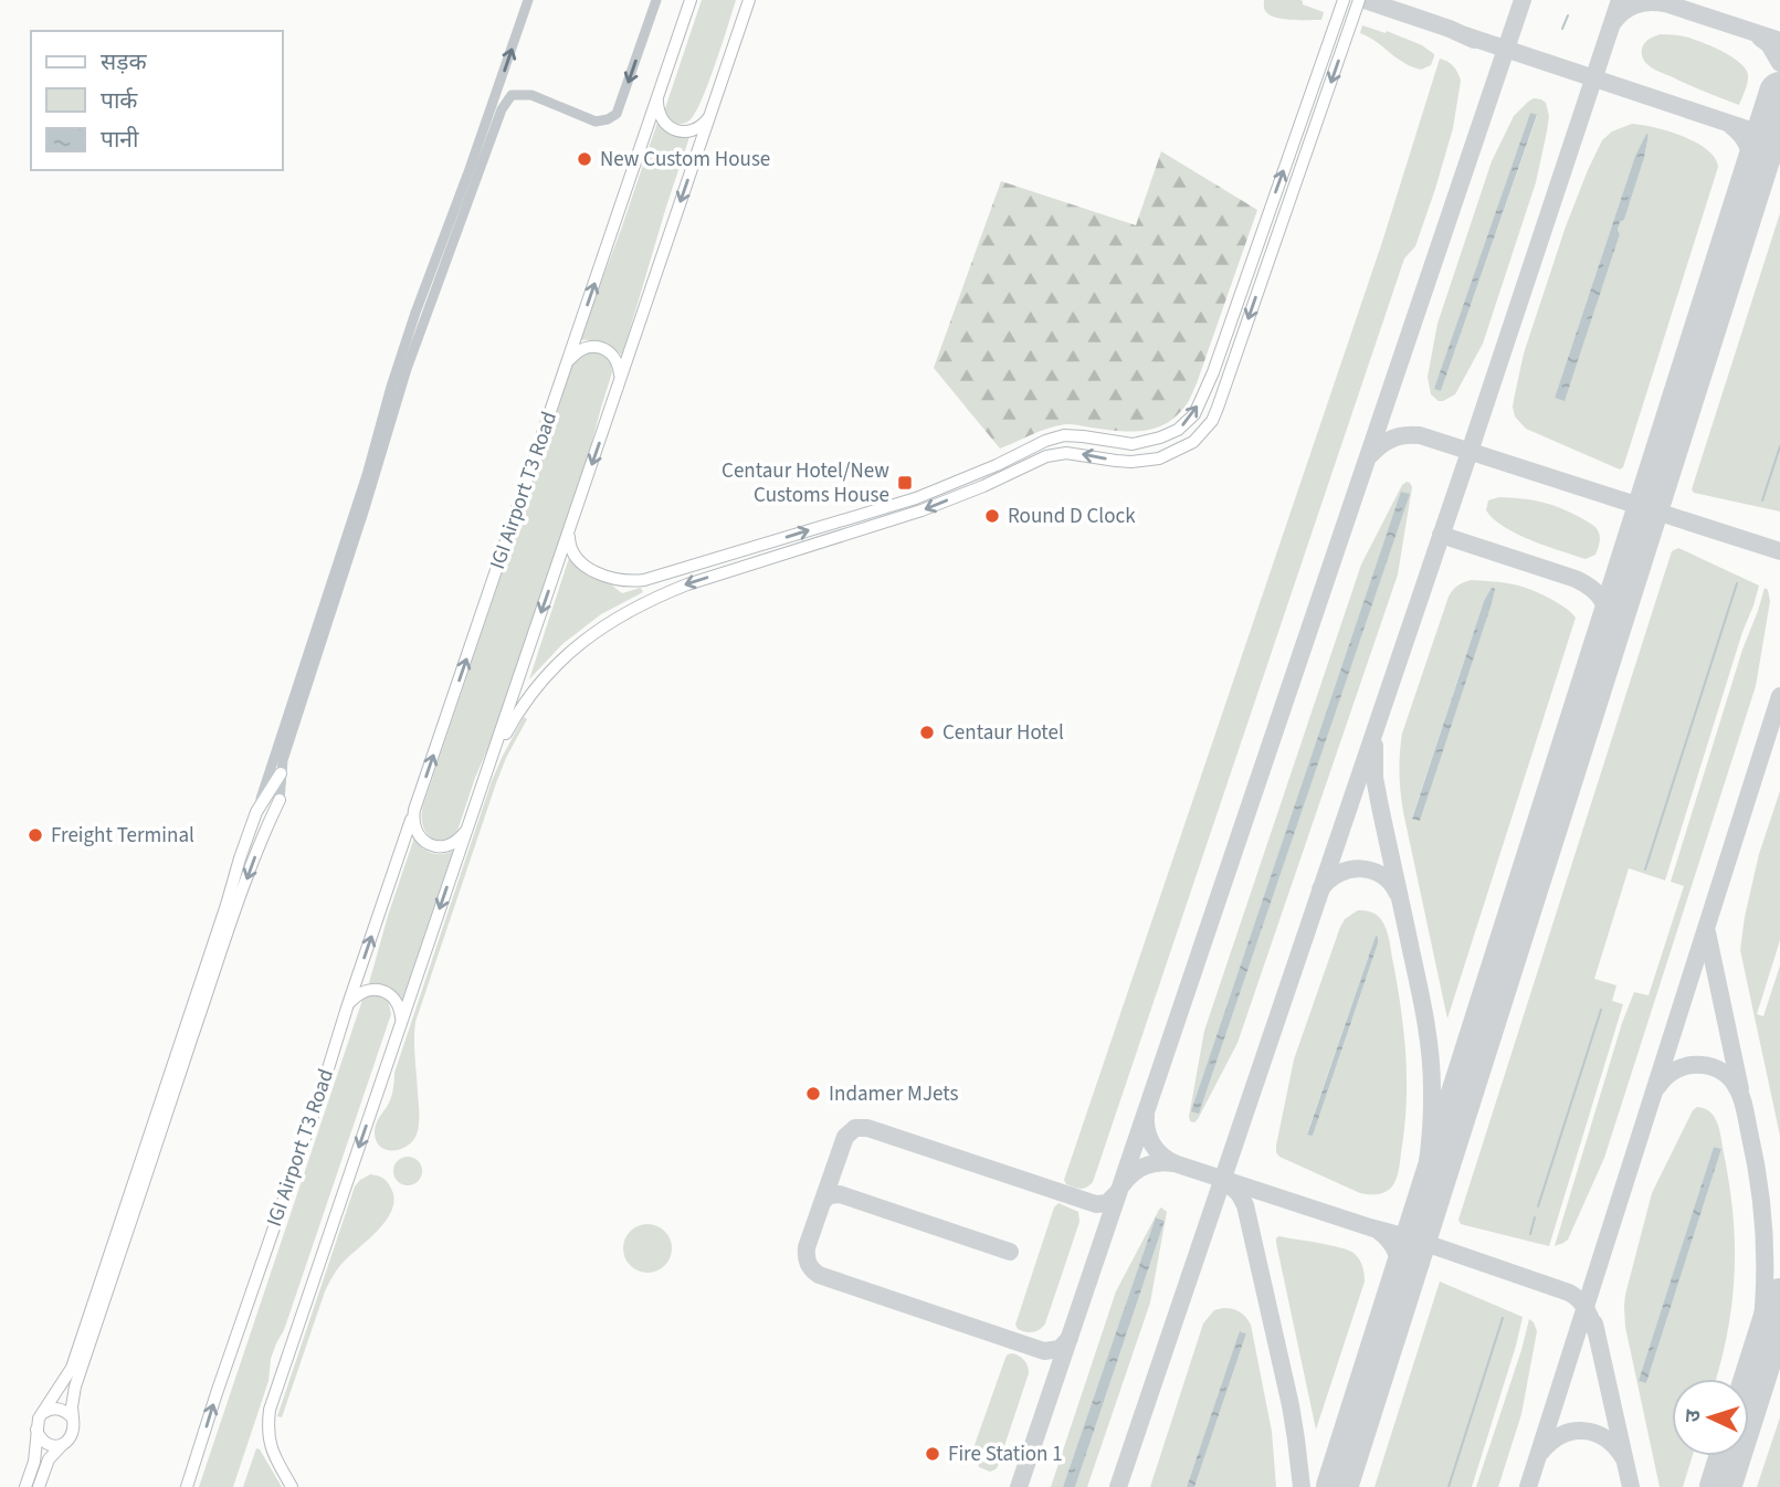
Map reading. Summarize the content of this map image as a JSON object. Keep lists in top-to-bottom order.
{
  "streets": {
    "main road": ["IGI Airport T3 Road"]
  },
  "places": {
    "other": [
      "New Custom House",
      "Round D Clock",
      "Centaur Hotel",
      "Freight Terminal",
      "Indamer MJets",
      "Fire Station 1"
    ],
    "transit": ["Centaur Hotel/New Customs House"]
  },
  "legend": ["सड़क", "पार्क", "पानी"],
  "north": "left"
}
